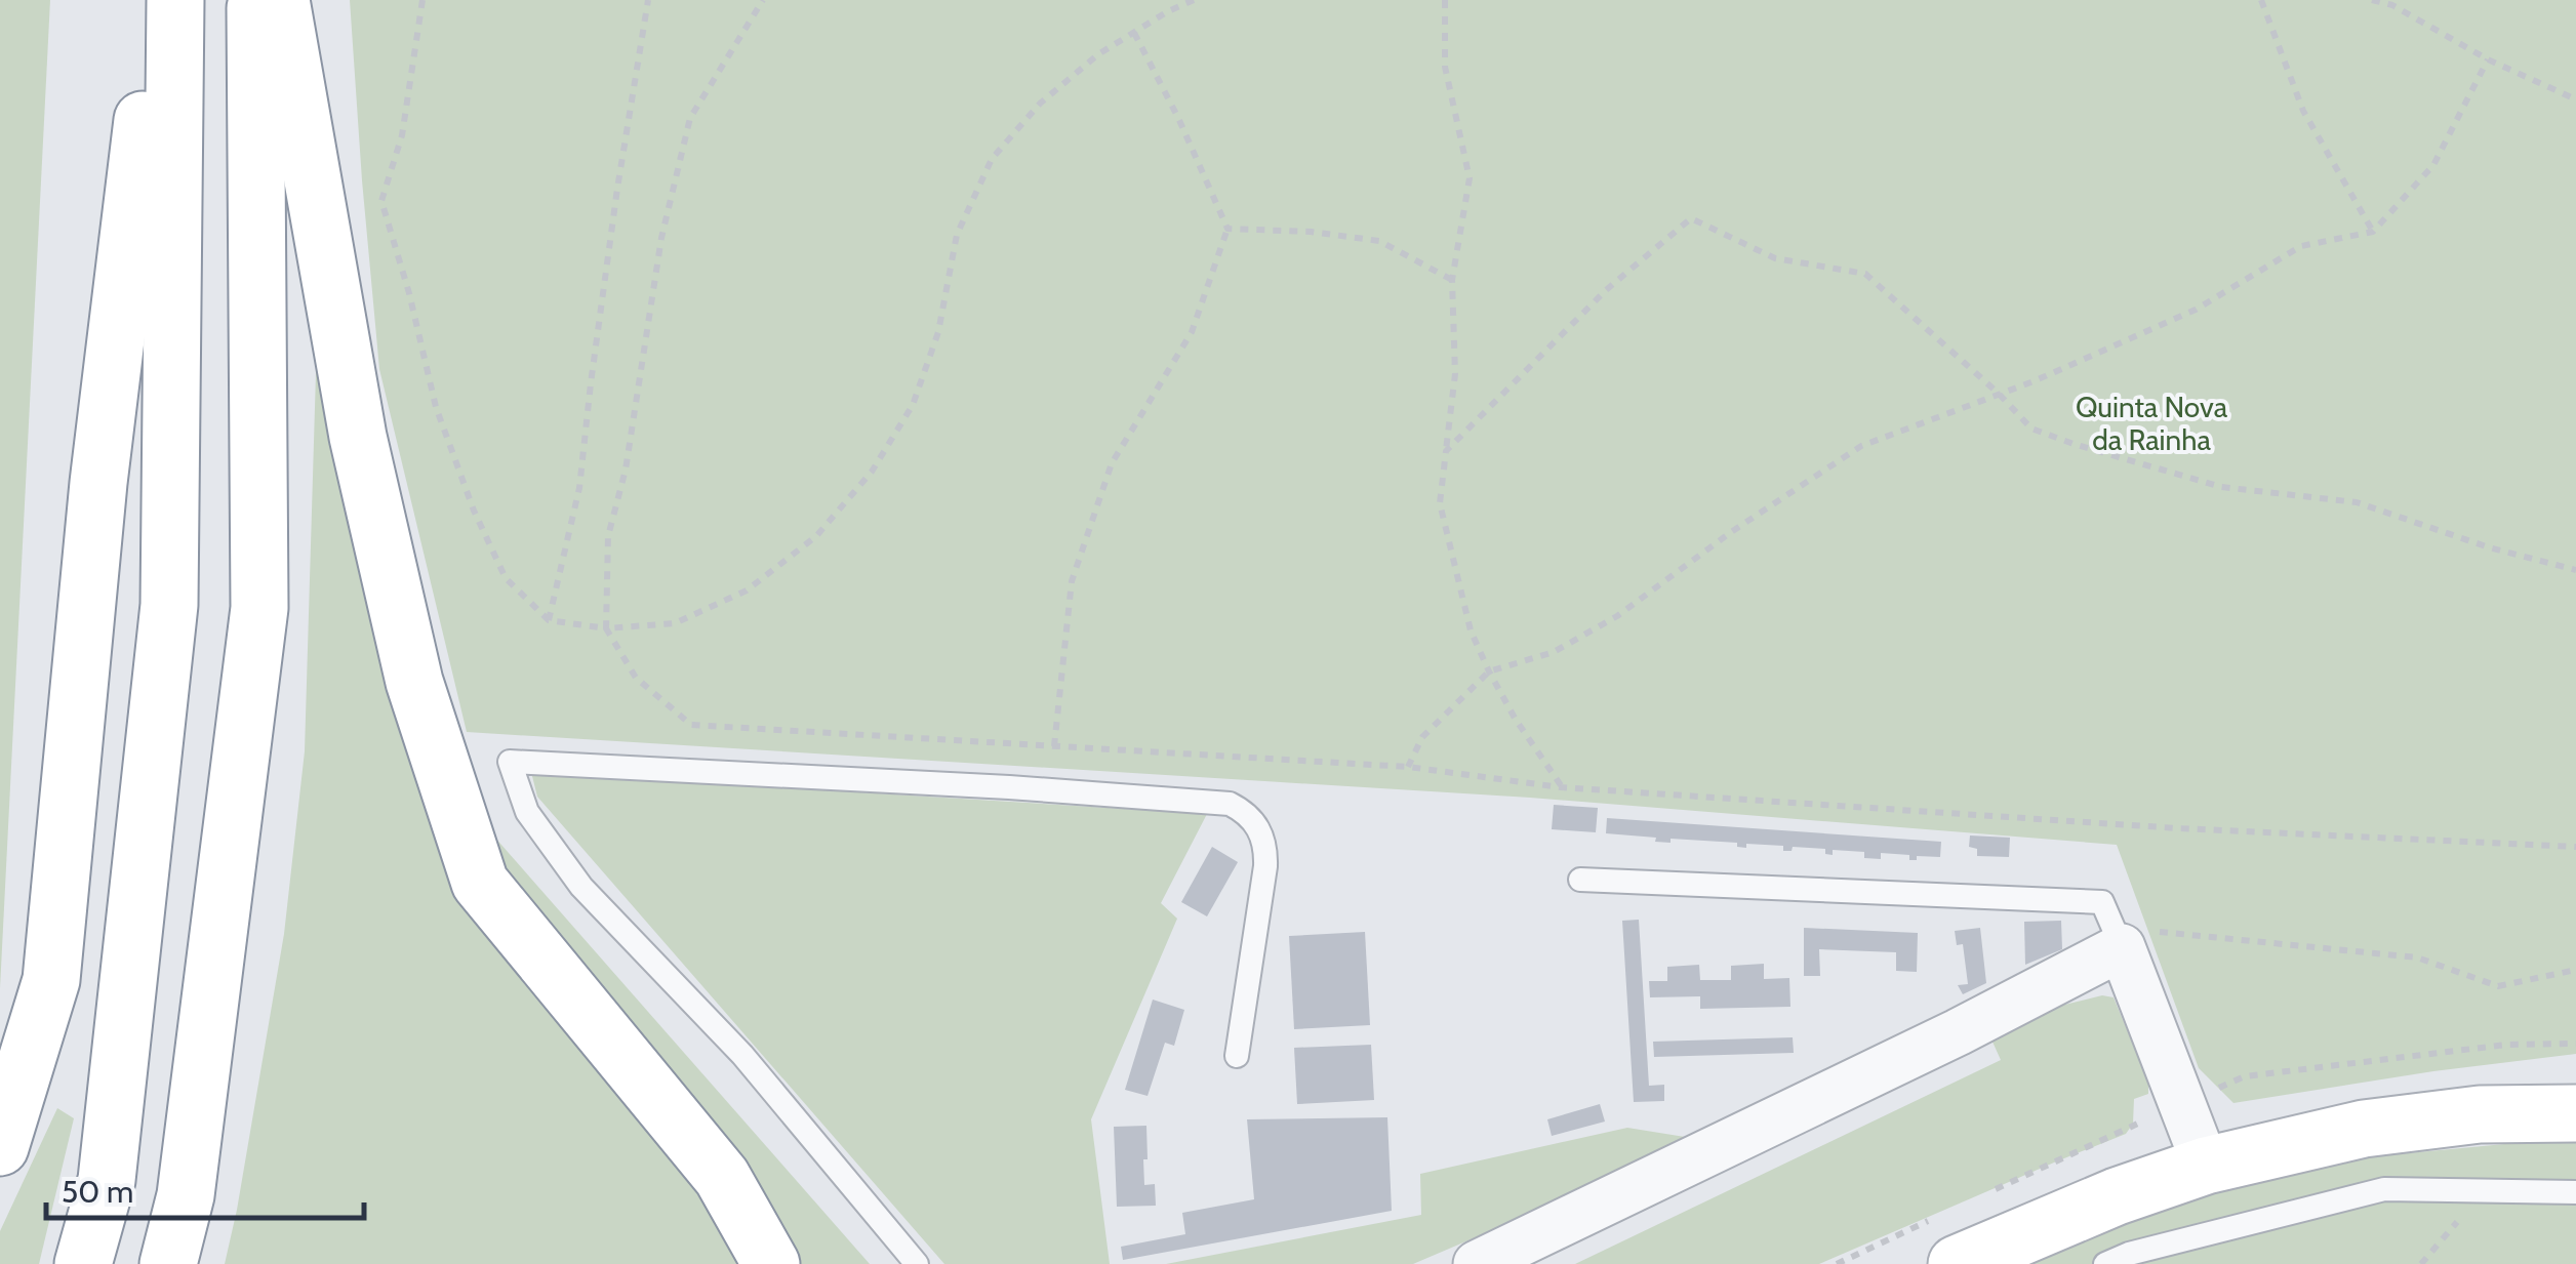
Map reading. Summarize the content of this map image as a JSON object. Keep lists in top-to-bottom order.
{
  "parks": ["Quinta Nova da Rainha"],
  "scale_bar": "50 m"
}
